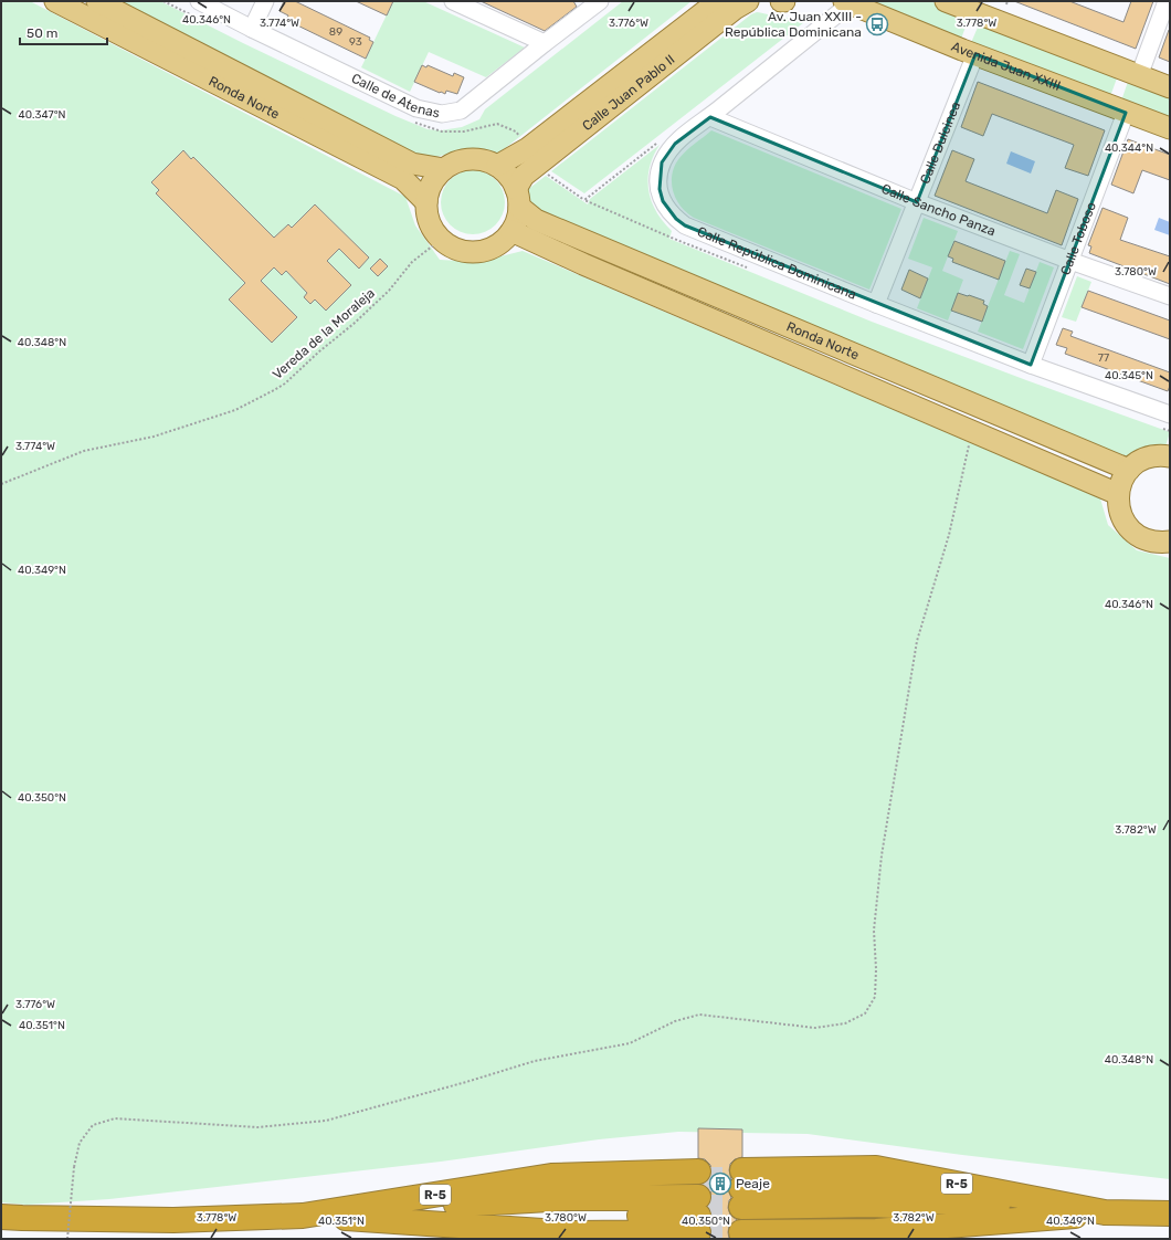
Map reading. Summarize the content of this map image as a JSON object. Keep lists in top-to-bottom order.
{
  "streets": {
    "highway": ["R-5"],
    "main road": ["Avenida Juan XXIII", "Calle Juan Pablo II", "Ronda Norte"],
    "street": [
      "Calle de Atenas",
      "Calle Dulcinea",
      "Calle Sancho Panza",
      "Calle Toboso",
      "Calle República Dominicana"
    ],
    "path": ["Vereda de la Moraleja"]
  },
  "crossings": [
    ["Avenida Juan XXIII", "Calle Dulcinea"],
    ["Avenida Juan XXIII", "Calle Toboso"],
    ["Avenida Juan XXIII", "Calle República Dominicana"],
    ["Calle Juan Pablo II", "Ronda Norte"],
    ["Calle Juan Pablo II", "Vereda de la Moraleja"],
    ["Ronda Norte", "Vereda de la Moraleja"],
    ["Calle Dulcinea", "Calle Sancho Panza"],
    ["Calle Dulcinea", "Calle República Dominicana"],
    ["Calle Sancho Panza", "Calle Toboso"],
    ["Calle Sancho Panza", "Calle República Dominicana"],
    ["Calle Toboso", "Calle República Dominicana"]
  ],
  "places": {
    "bus stop": ["Av. Juan XXIII - República Dominicana"],
    "building": ["Peaje"]
  },
  "house_numbers": ["89", "93", "77"],
  "scale_bar": "50 m",
  "coordinates": [
    "40.346°N",
    "3.774°W",
    "3.776°W",
    "3.778°W",
    "40.347°N",
    "40.344°N",
    "3.780°W",
    "40.348°N",
    "40.345°N",
    "40.349°N",
    "40.350°N",
    "3.782°W",
    "40.351°N"
  ]
}
